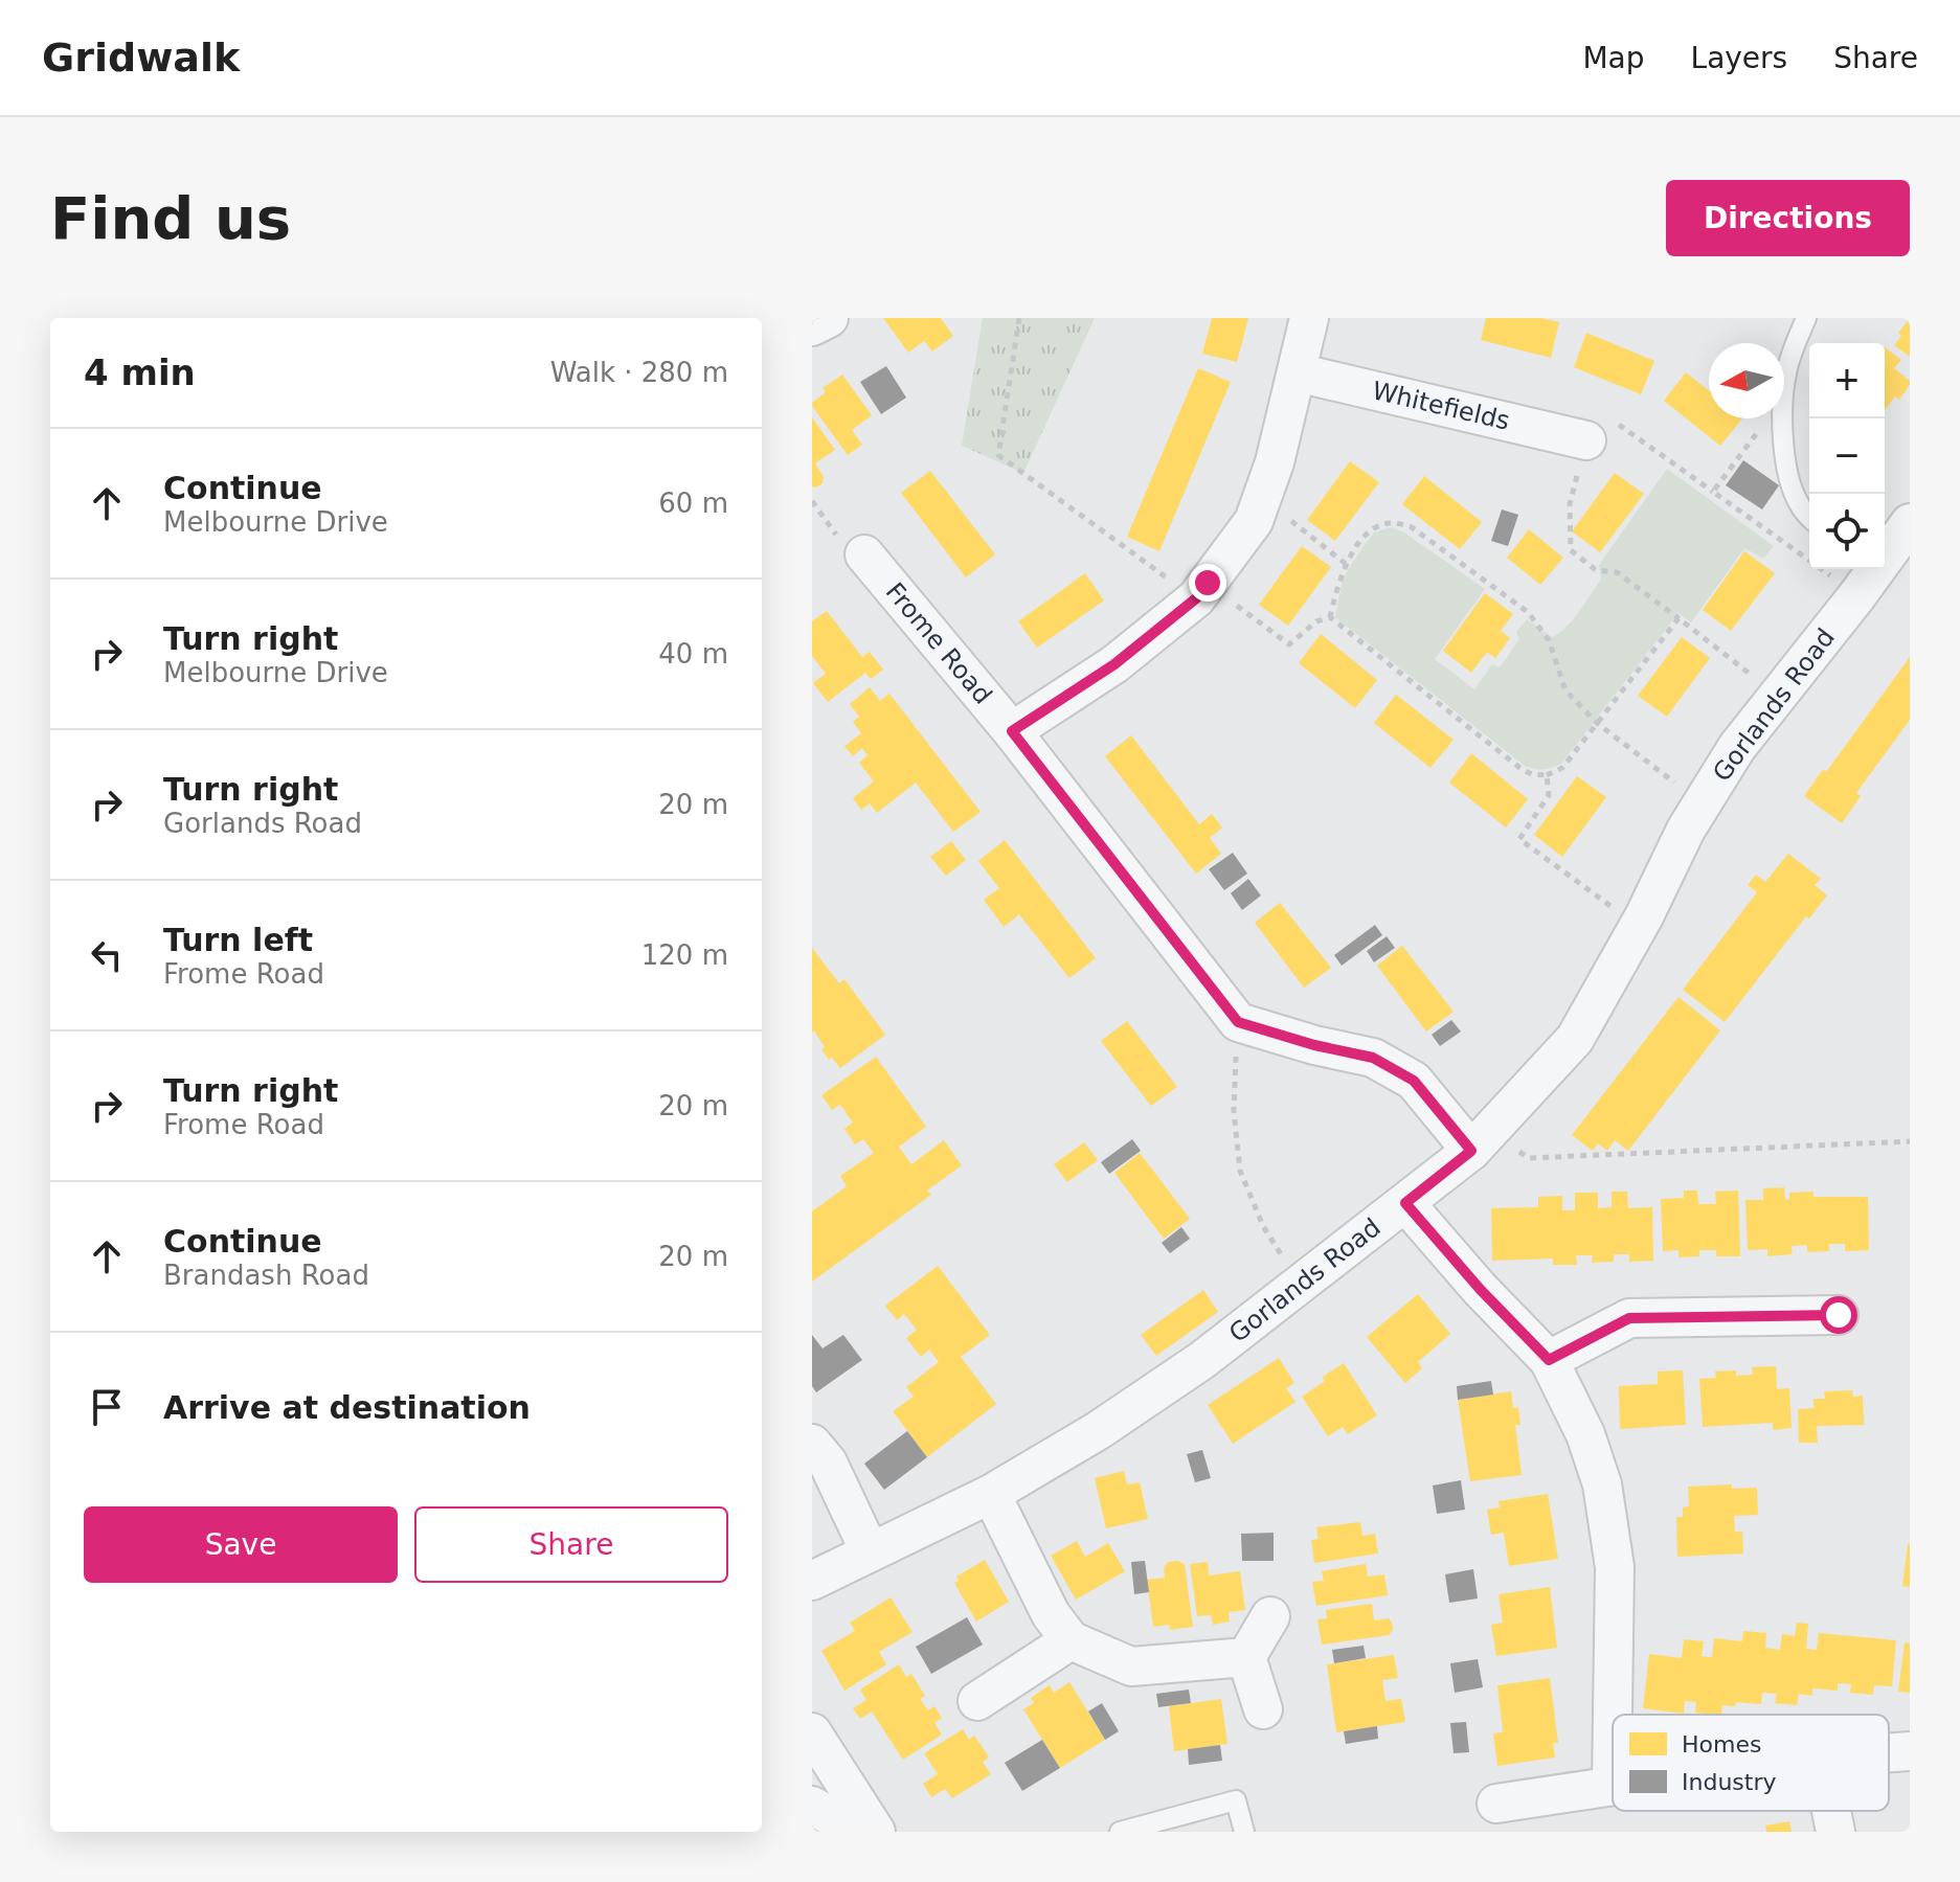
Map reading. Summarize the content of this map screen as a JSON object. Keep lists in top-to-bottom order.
{
  "streets": {
    "street": ["Whitefields", "Frome Road", "Gorlands Road"]
  },
  "legend": ["Homes", "Industry"],
  "north": "left",
  "page": {
    "header": "Gridwalk",
    "nav": ["Map", "Layers", "Share"],
    "buttons": [
      "Directions",
      ["Save", "Share"]
    ],
    "title": "Find us",
    "heading": ["4 min", "Walk · 280 m"],
    "map_buttons": ["+", "−"],
    "list": [
      ["Continue", "Melbourne Drive", "60 m"],
      ["Turn right", "Melbourne Drive", "40 m"],
      ["Turn right", "Gorlands Road", "20 m"],
      ["Turn left", "Frome Road", "120 m"],
      ["Turn right", "Frome Road", "20 m"],
      ["Continue", "Brandash Road", "20 m"],
      "Arrive at destination"
    ]
  }
}
